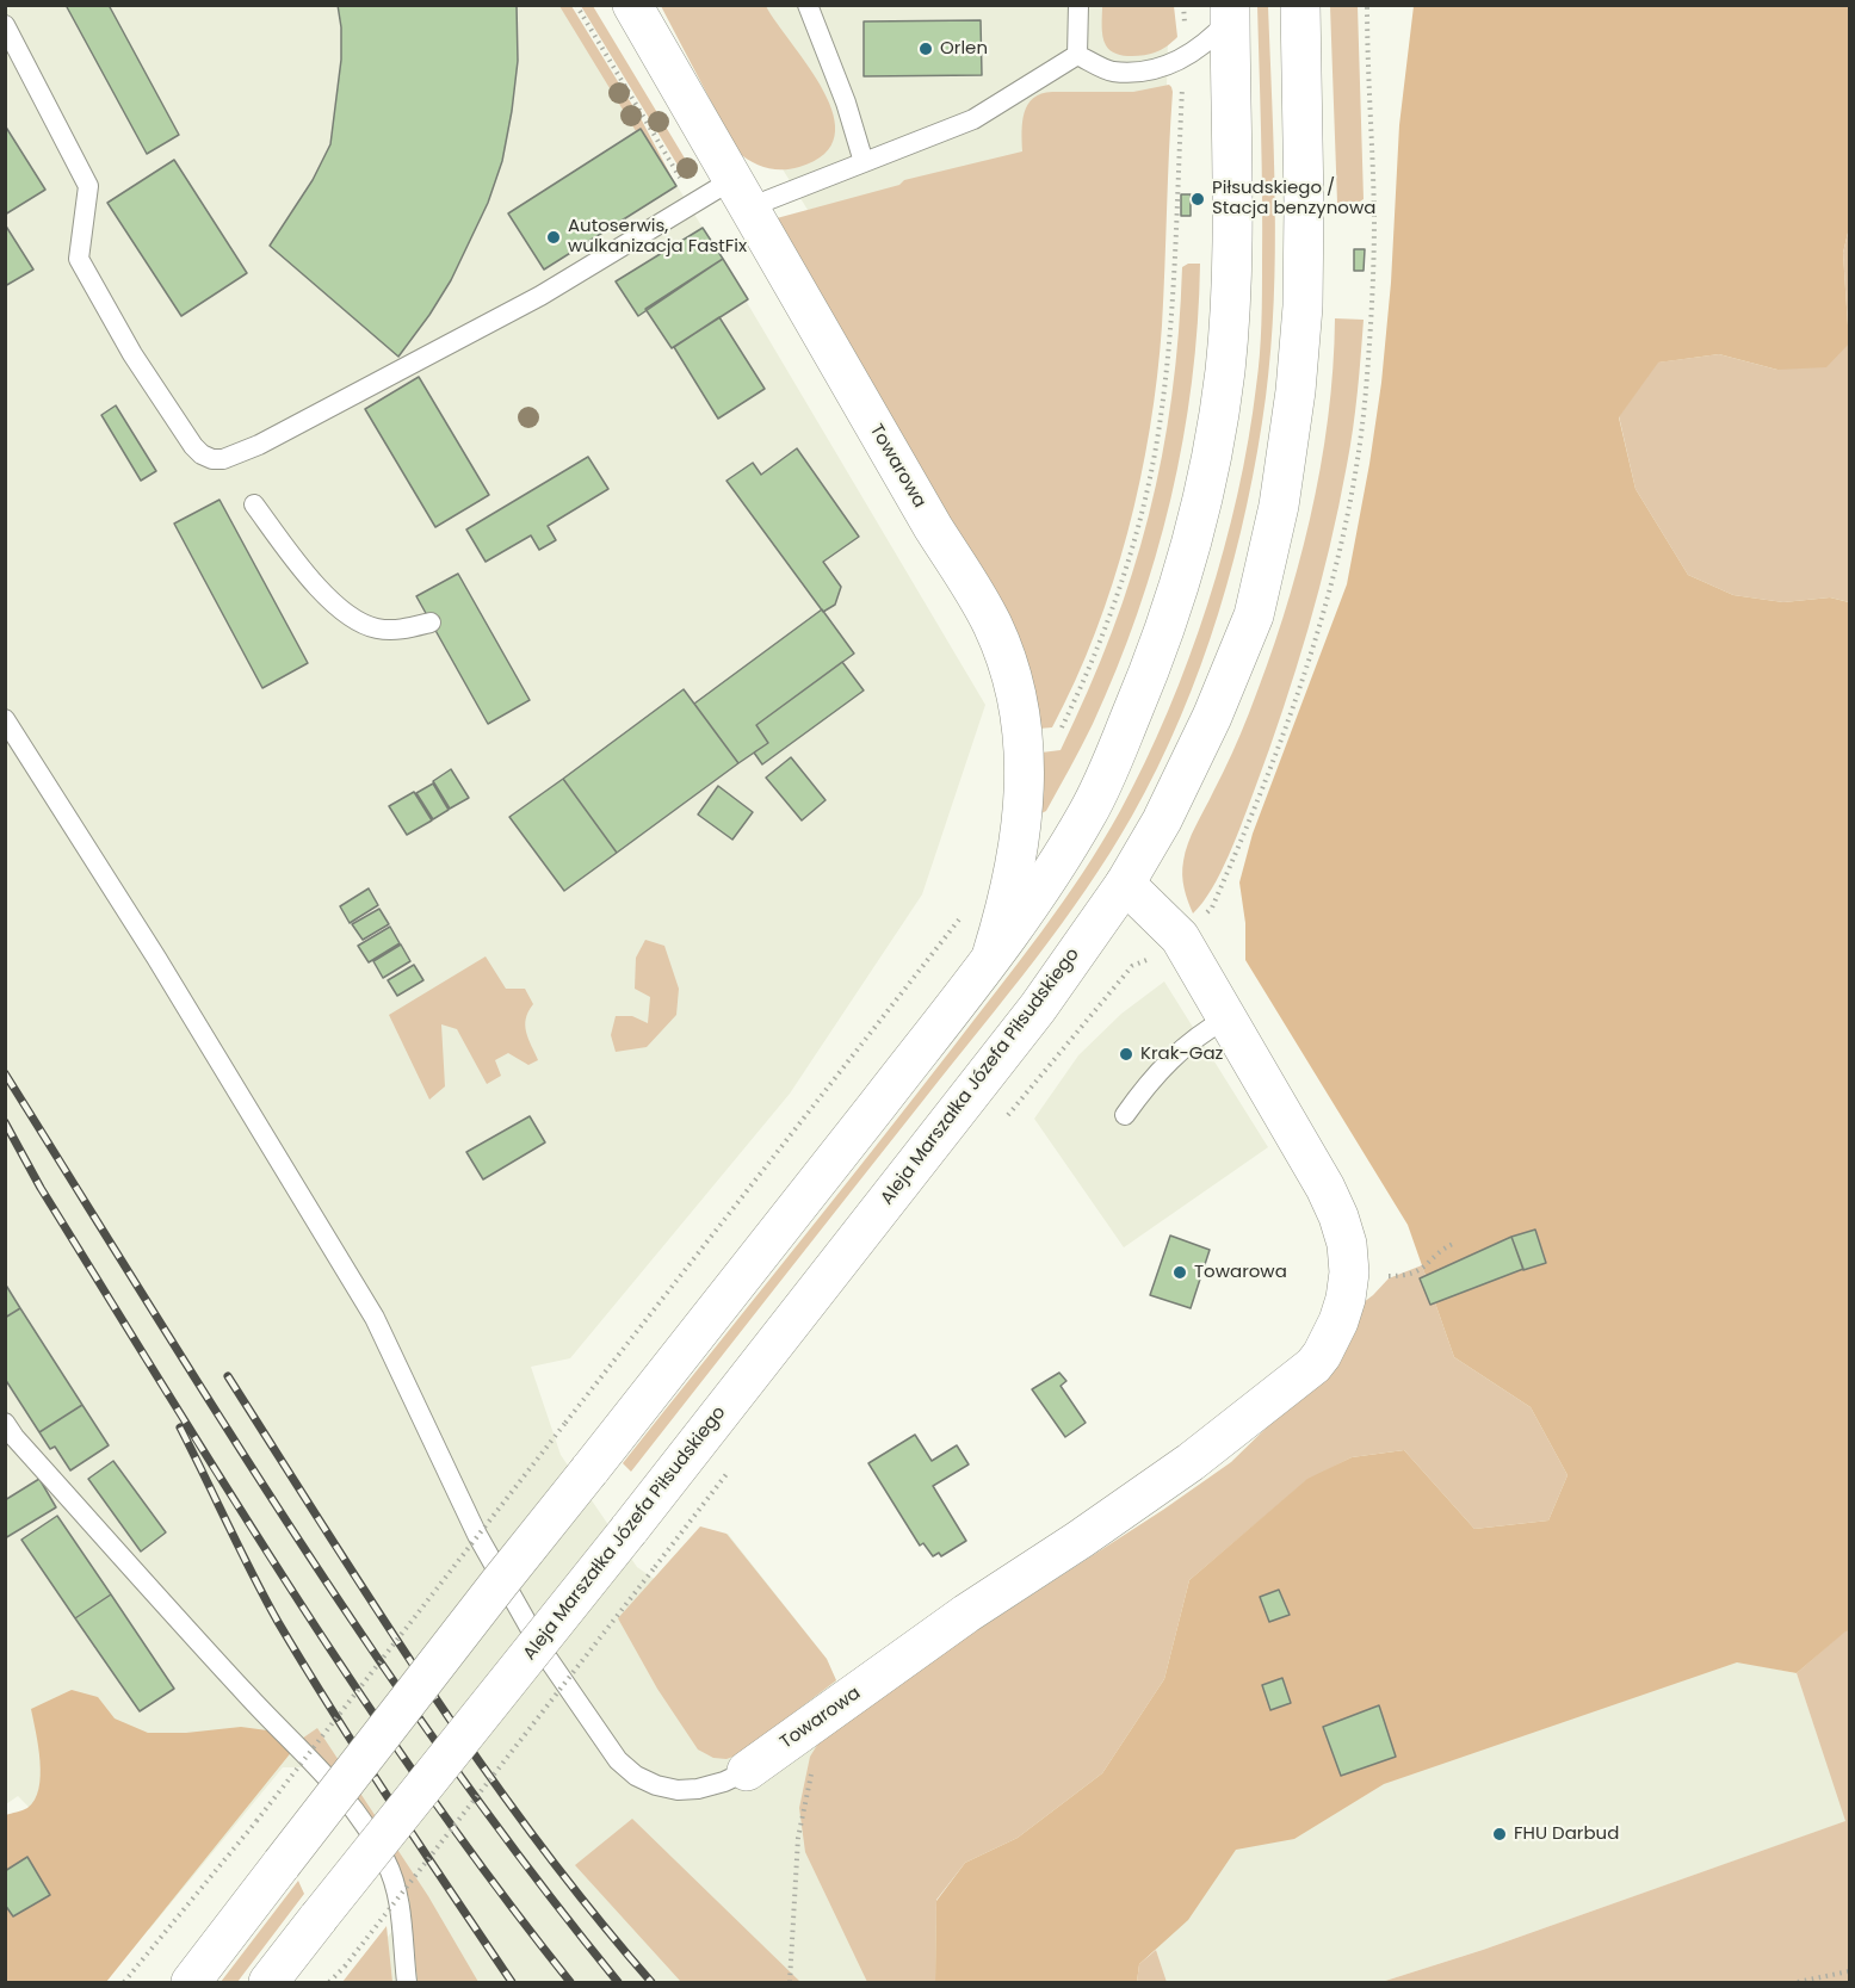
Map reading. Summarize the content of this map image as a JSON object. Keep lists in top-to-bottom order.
{
  "streets": {
    "street": ["Towarowa", "Aleja Marszałka Józefa Piłsudskiego"]
  },
  "crossings": [
    ["Towarowa", "Aleja Marszałka Józefa Piłsudskiego"]
  ],
  "places": [
    "Orlen",
    "Piłsudskiego / Stacja benzynowa",
    "Autoserwis, wulkanizacja FastFix",
    "Krak-Gaz",
    "Towarowa",
    "FHU Darbud"
  ]
}
